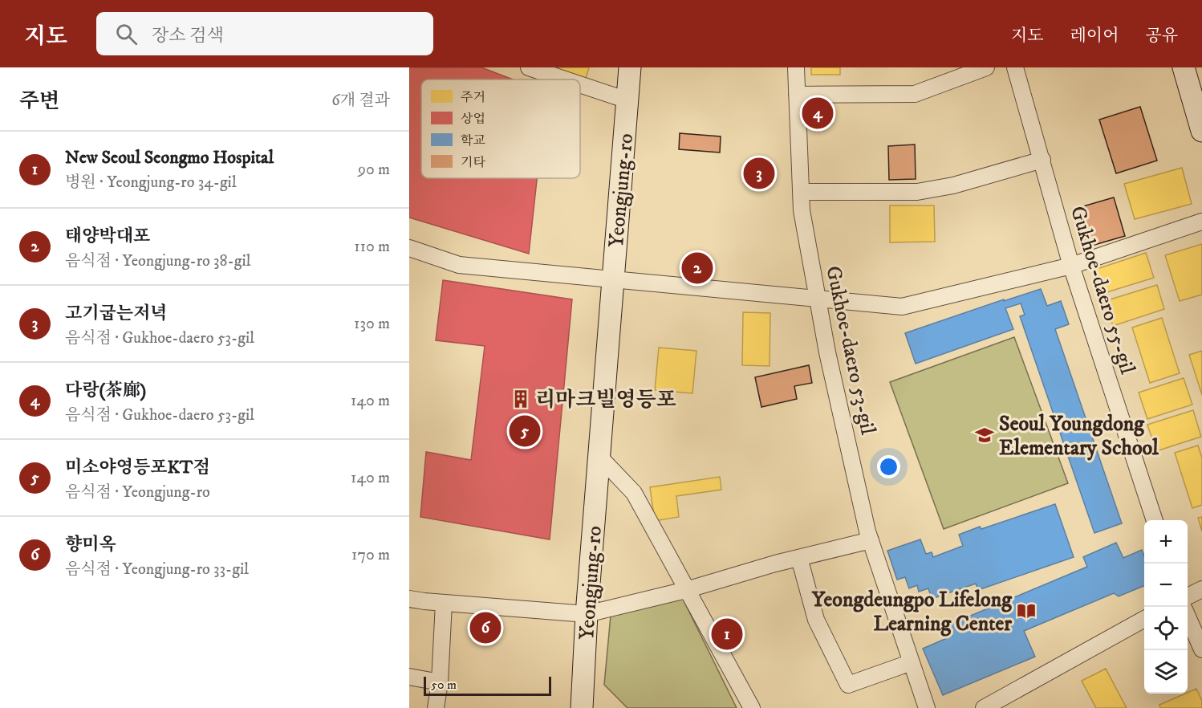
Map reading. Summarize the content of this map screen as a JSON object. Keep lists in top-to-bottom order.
{
  "streets": {
    "main road": ["Yeongjung-ro"],
    "street": ["Gukhoe-daero 55-gil", "Gukhoe-daero 53-gil"]
  },
  "places": {
    "building": ["리마크빌영등포"],
    "school or university": ["Seoul Youngdong Elementary School"],
    "library": ["Yeongdeungpo Lifelong Learning Center"]
  },
  "legend": [
    "주거",
    "상업",
    "학교",
    "기타"
  ],
  "scale_bar": "50 m",
  "page": {
    "header": "지도",
    "search": "장소 검색",
    "nav": ["지도", "레이어", "공유"],
    "heading": ["주변", "6개 결과"],
    "pins": [
      "4",
      "3",
      "2",
      "5",
      "6",
      "1"
    ],
    "list": [
      {
        "mark": "1",
        "name": "New Seoul Seongmo Hospital",
        "note": "병원 · Yeongjung-ro 34-gil",
        "value": "90 m"
      },
      {
        "mark": "2",
        "name": "태양박대포",
        "note": "음식점 · Yeongjung-ro 38-gil",
        "value": "110 m"
      },
      {
        "mark": "3",
        "name": "고기굽는저녁",
        "note": "음식점 · Gukhoe-daero 53-gil",
        "value": "130 m"
      },
      {
        "mark": "4",
        "name": "다랑(茶廊)",
        "note": "음식점 · Gukhoe-daero 53-gil",
        "value": "140 m"
      },
      {
        "mark": "5",
        "name": "미소야영등포KT점",
        "note": "음식점 · Yeongjung-ro",
        "value": "140 m"
      },
      {
        "mark": "6",
        "name": "향미옥",
        "note": "음식점 · Yeongjung-ro 33-gil",
        "value": "170 m"
      }
    ],
    "map_buttons": ["+", "−"],
    "scale": "50 m"
  }
}
